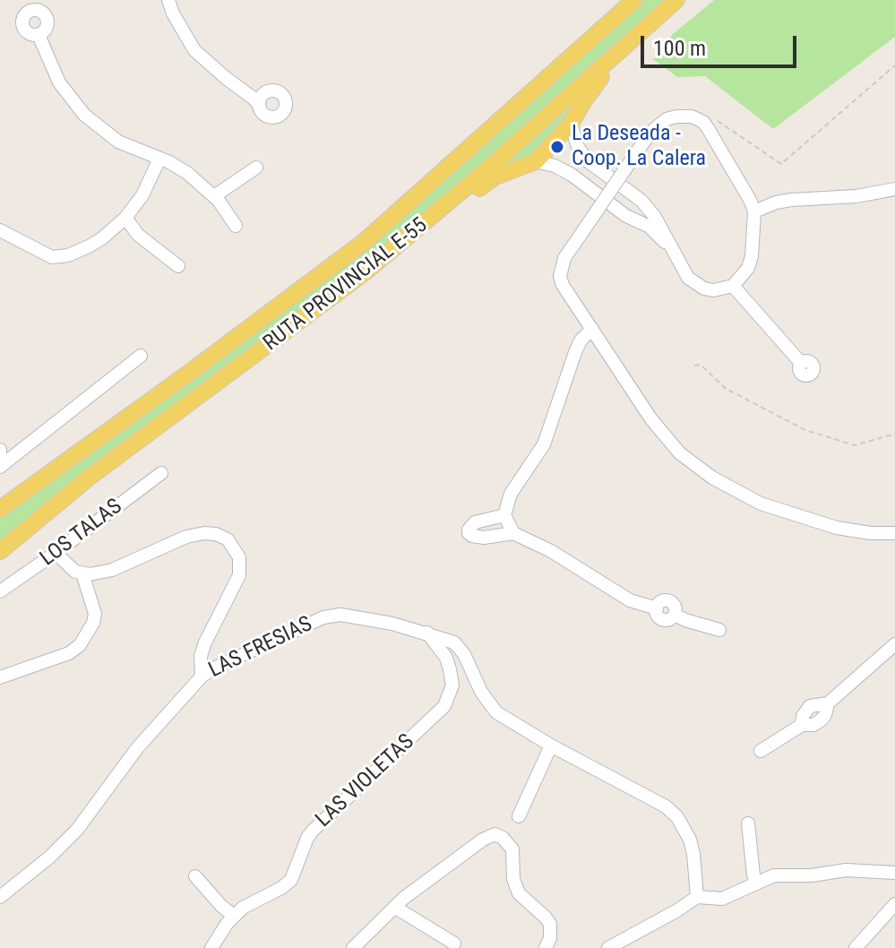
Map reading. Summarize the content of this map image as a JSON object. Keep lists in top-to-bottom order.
{
  "streets": {
    "main road": ["RUTA PROVINCIAL E-55"],
    "street": ["LOS TALAS", "LAS FRESIAS", "LAS VIOLETAS"]
  },
  "crossings": [
    ["LAS FRESIAS", "LAS VIOLETAS"]
  ],
  "places": ["La Deseada - Coop. La Calera"],
  "scale_bar": "100 m"
}
